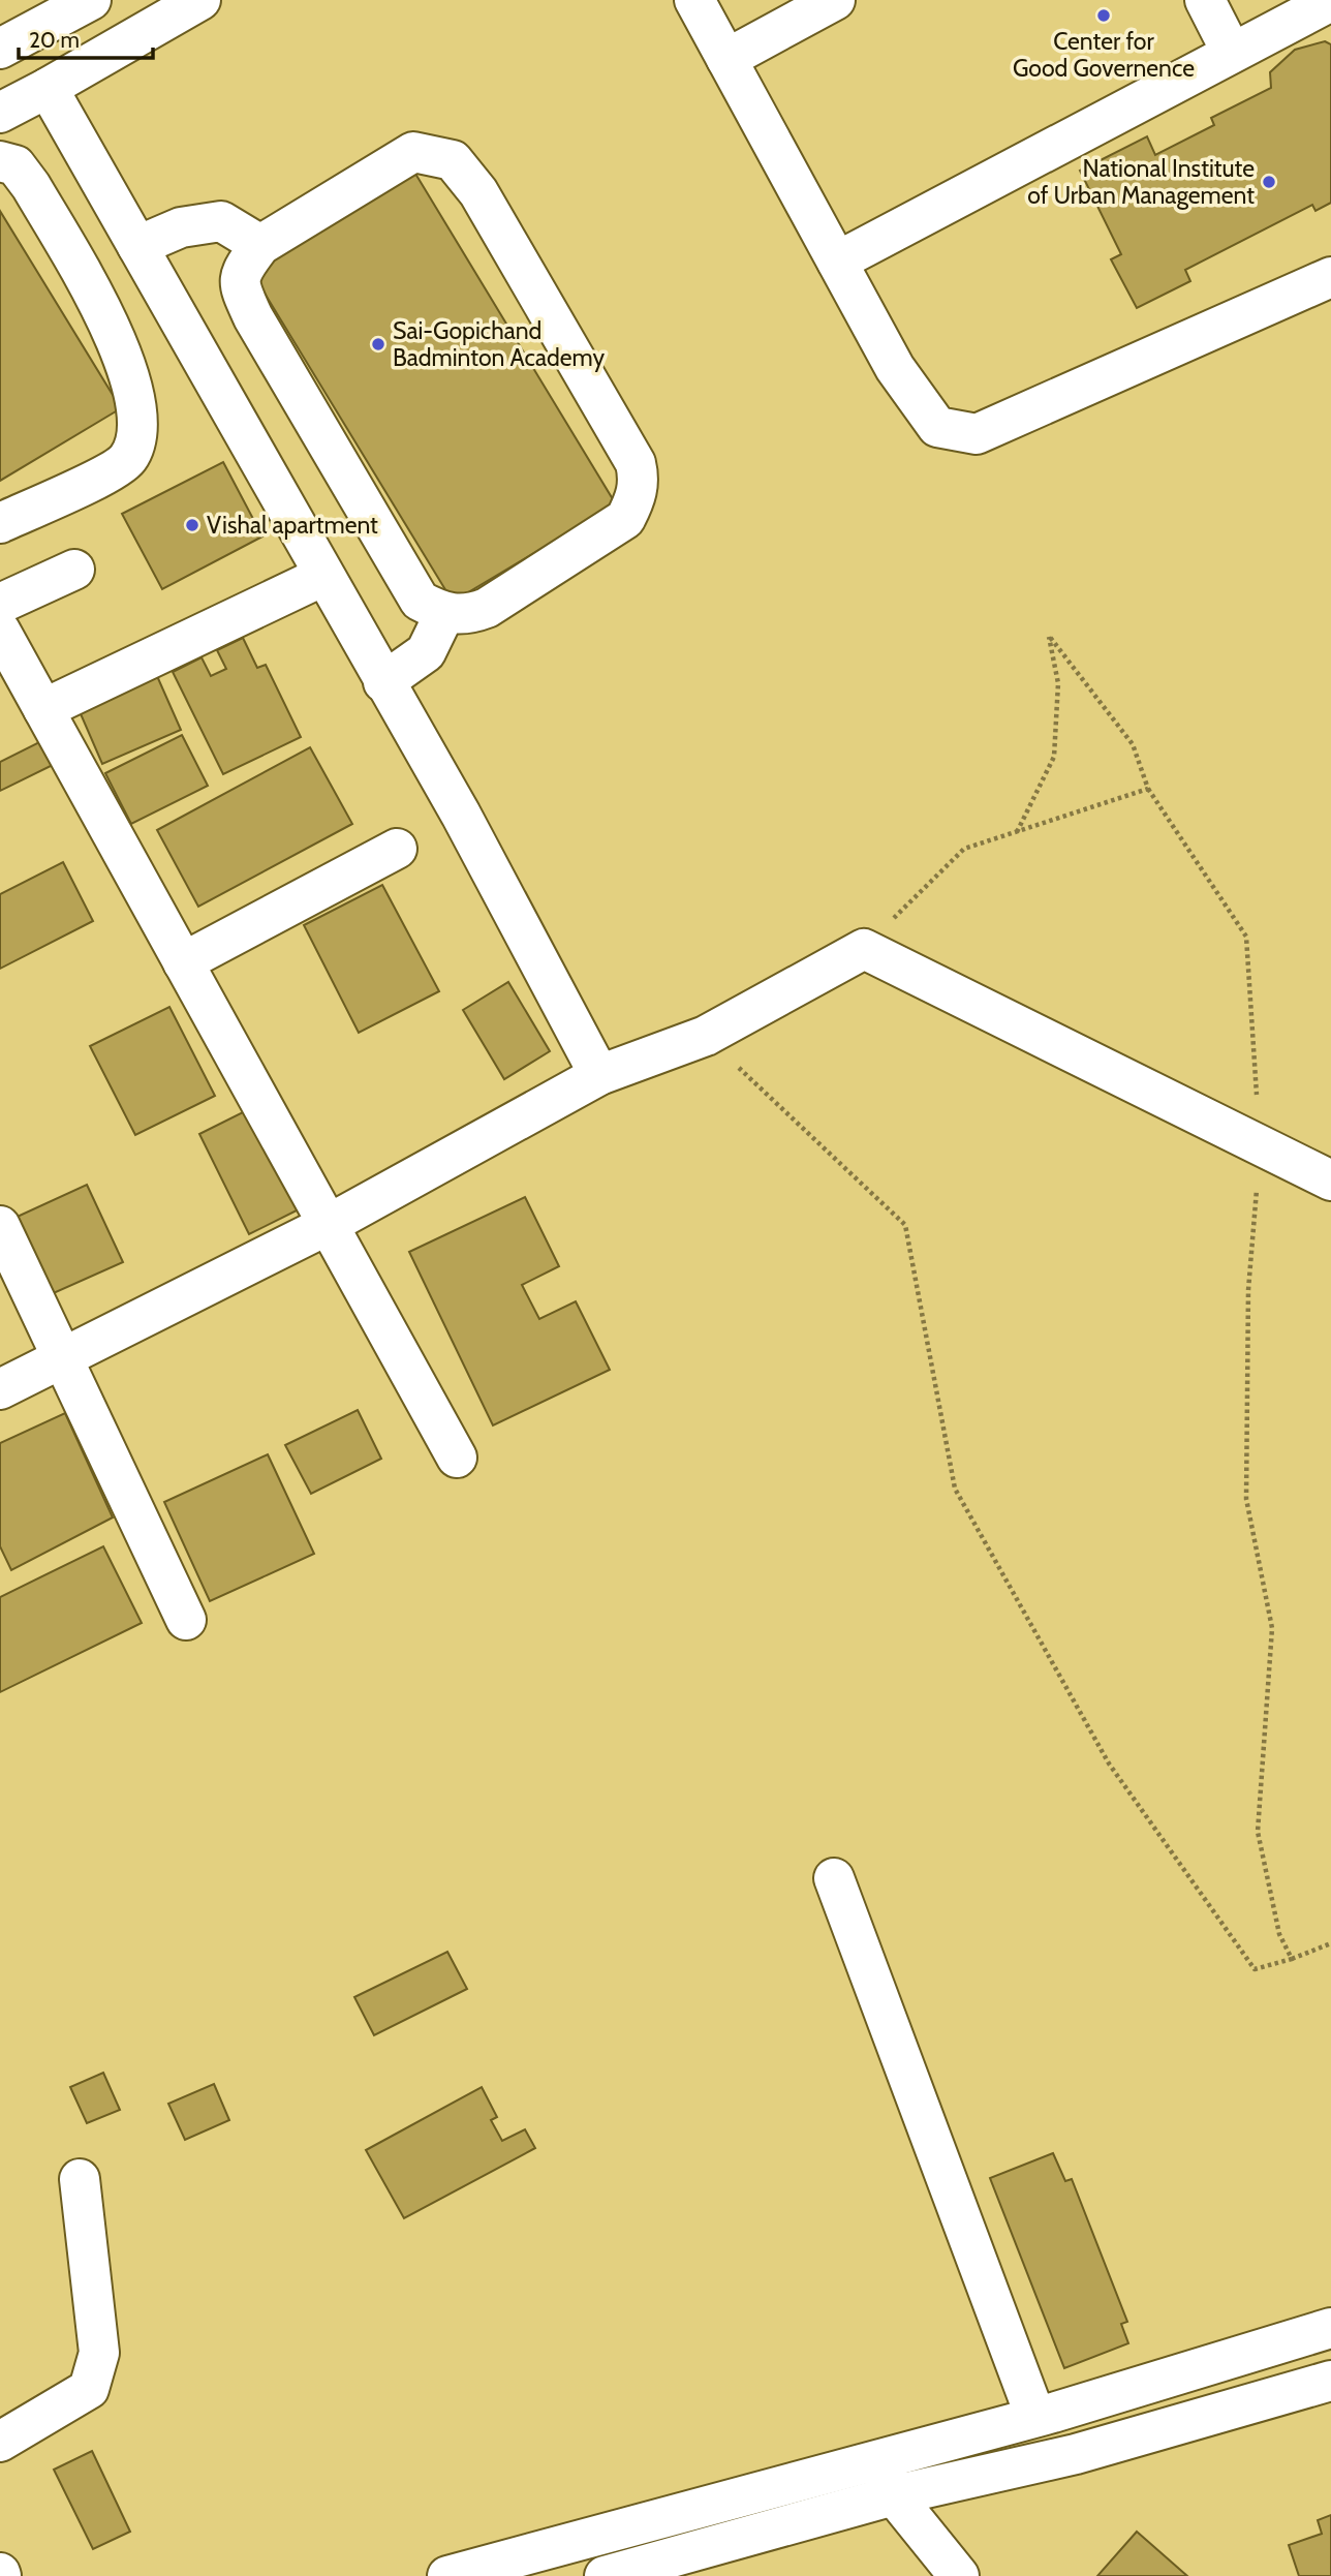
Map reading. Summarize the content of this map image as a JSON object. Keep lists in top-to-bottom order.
{
  "places": [
    "Center for Good Governence",
    "National Institute of Urban Management",
    "Sai-Gopichand Badminton Academy",
    "Vishal apartment"
  ],
  "scale_bar": "20 m"
}
